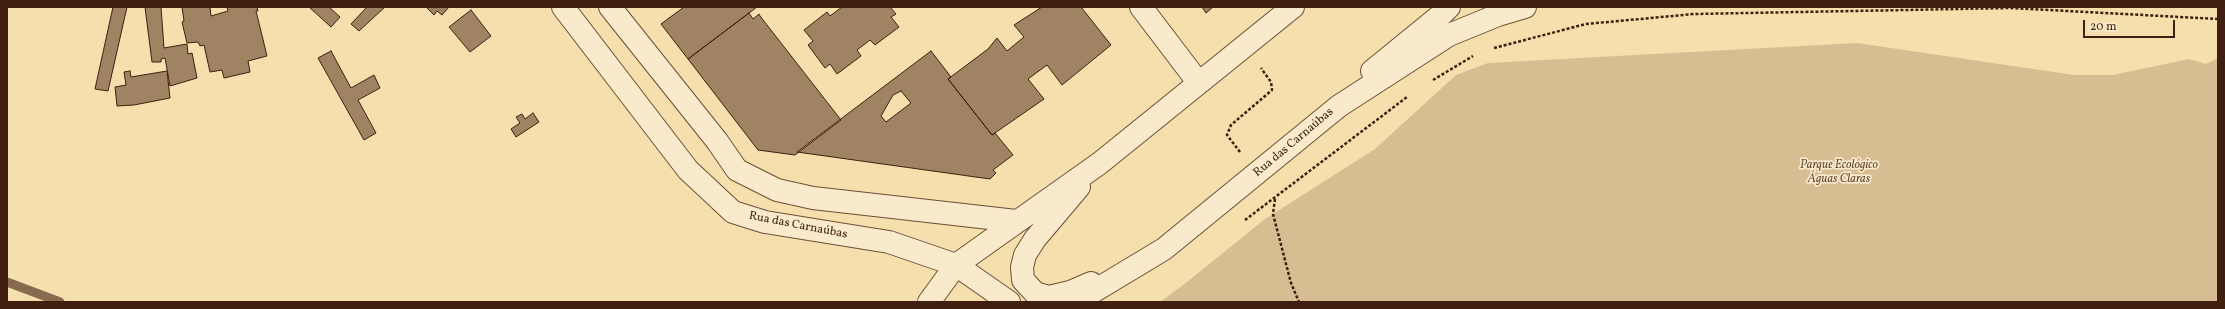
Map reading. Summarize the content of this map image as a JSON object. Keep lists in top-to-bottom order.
{
  "streets": {
    "street": ["Rua das Carnaúbas"]
  },
  "parks": ["Parque Ecológico Águas Claras"],
  "scale_bar": "20 m"
}
